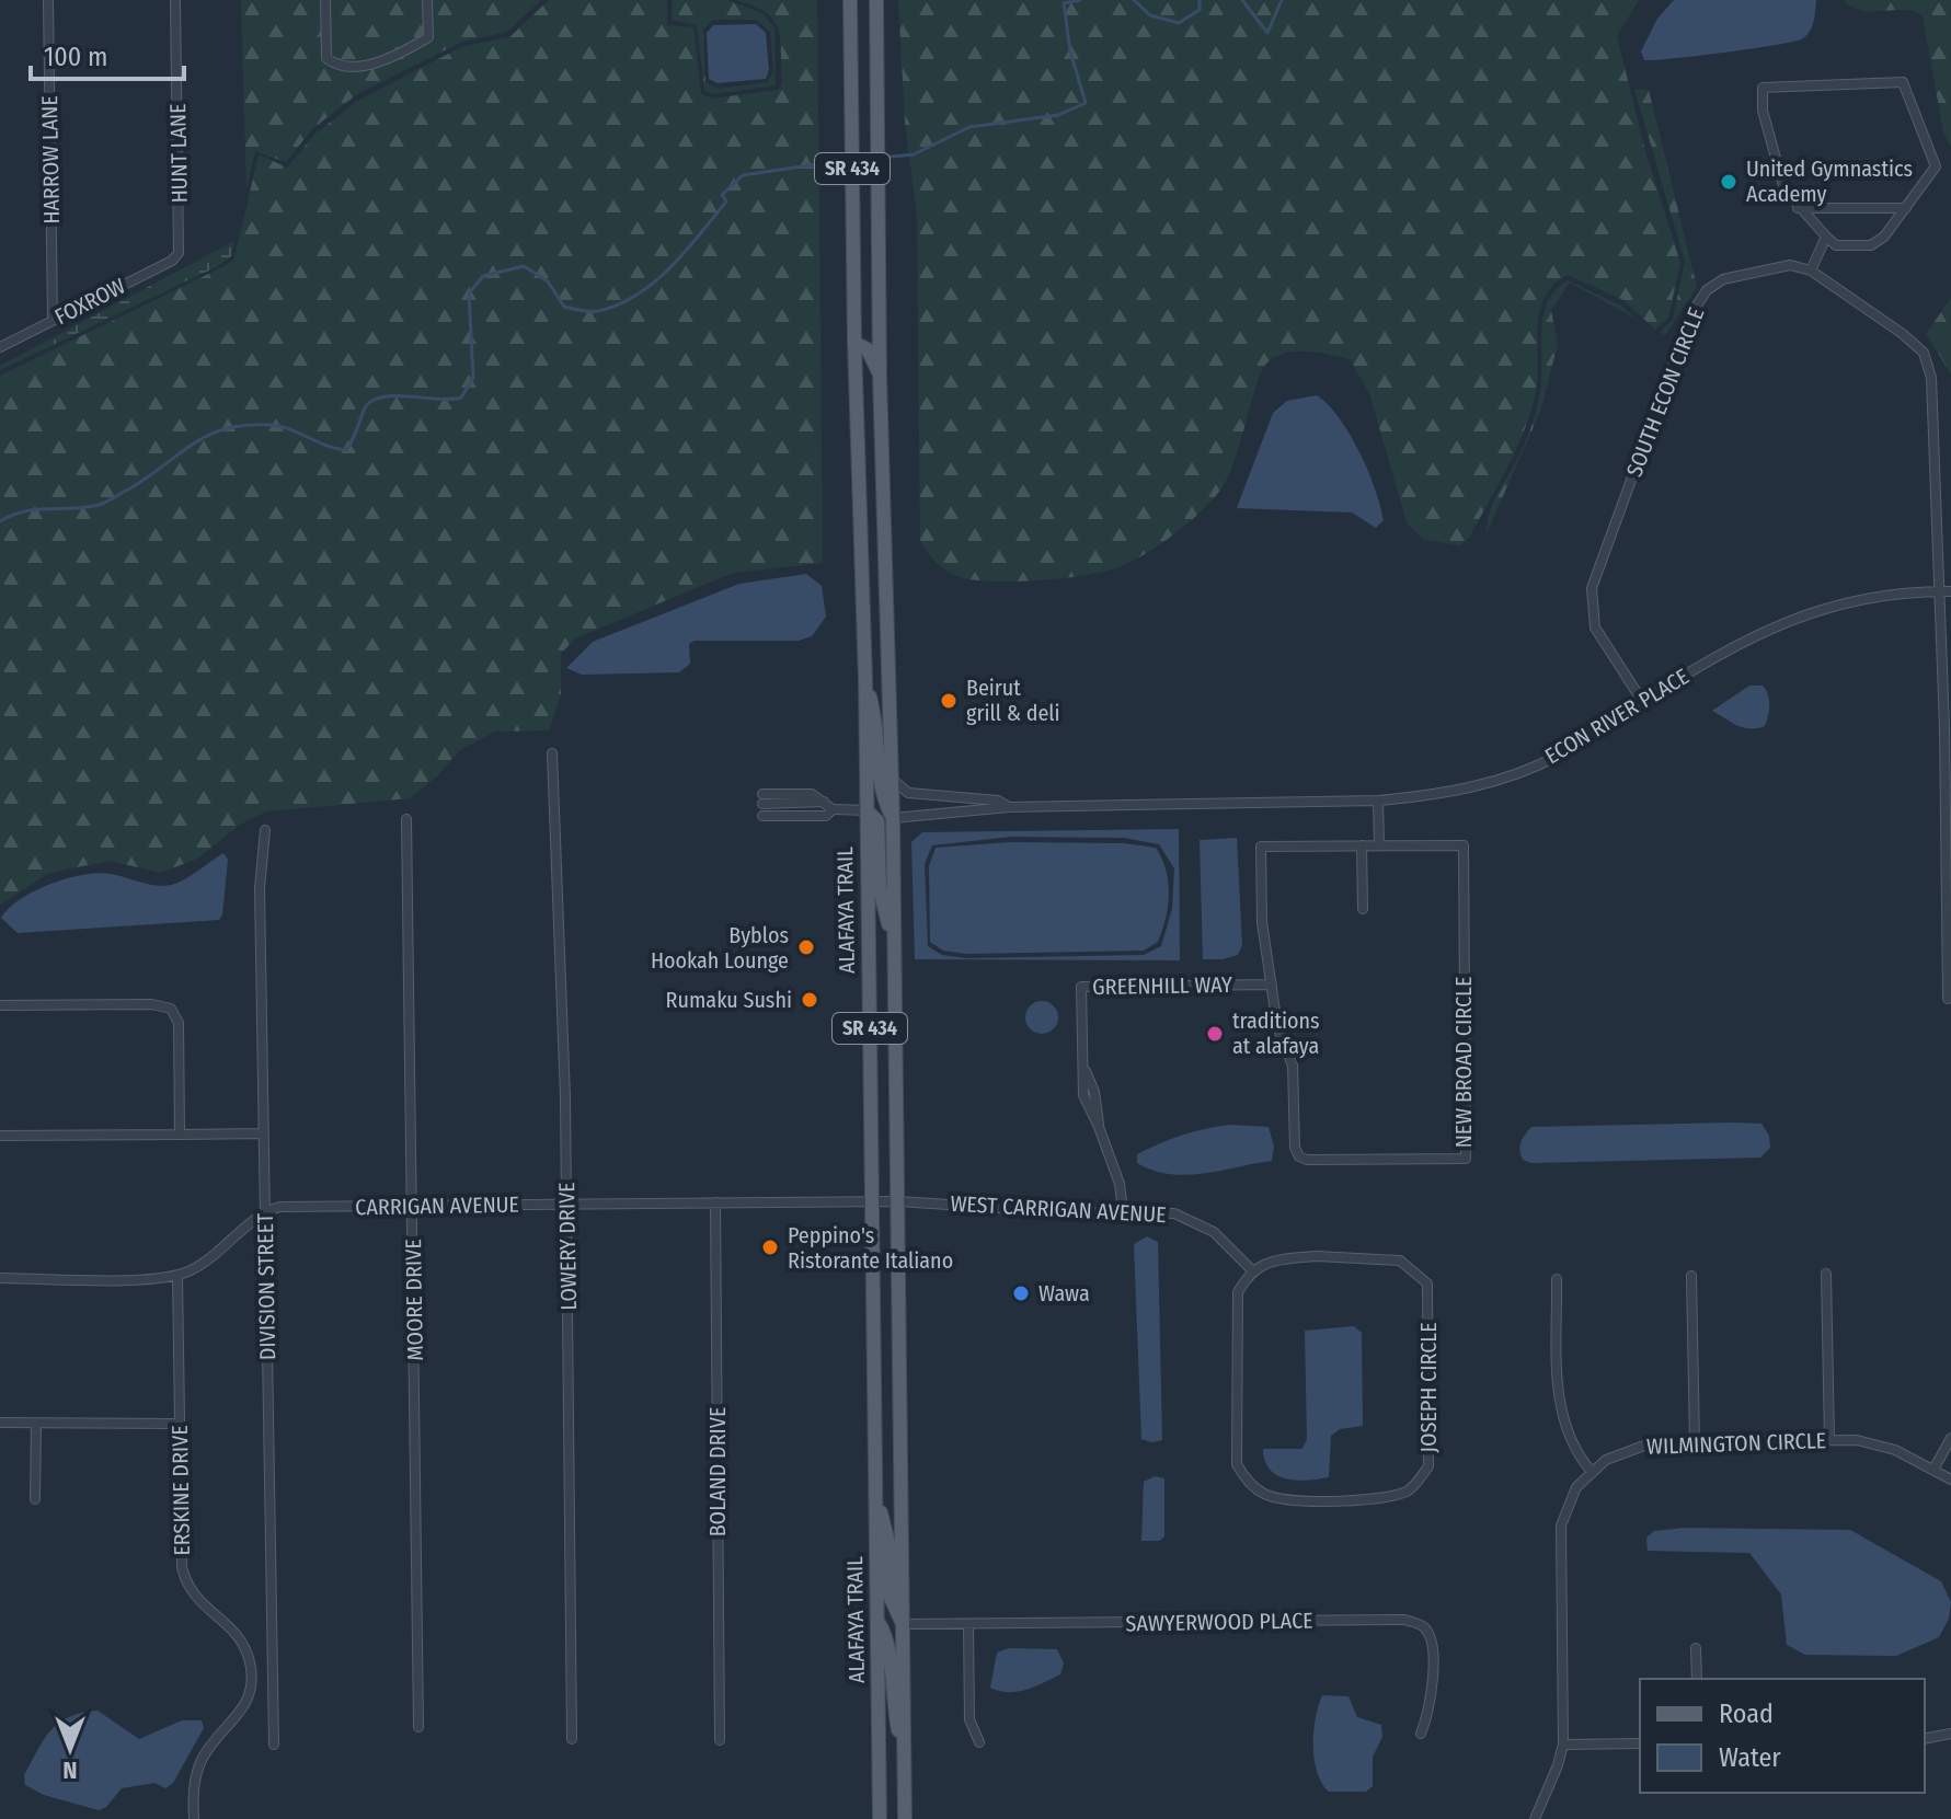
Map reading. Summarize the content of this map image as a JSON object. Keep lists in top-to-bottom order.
{
  "streets": {
    "main road": ["SR 434", "ALAFAYA TRAIL"],
    "street": [
      "HUNT LANE",
      "HARROW LANE",
      "FOXROW",
      "SOUTH ECON CIRCLE",
      "ECON RIVER PLACE",
      "GREENHILL WAY",
      "NEW BROAD CIRCLE",
      "CARRIGAN AVENUE",
      "WEST CARRIGAN AVENUE",
      "LOWERY DRIVE",
      "DIVISION STREET",
      "MOORE DRIVE",
      "JOSEPH CIRCLE",
      "WILMINGTON CIRCLE",
      "BOLAND DRIVE",
      "ERSKINE DRIVE",
      "SAWYERWOOD PLACE"
    ]
  },
  "crossings": [
    ["HUNT LANE", "FOXROW"],
    ["HARROW LANE", "FOXROW"],
    ["SR 434", "ECON RIVER PLACE"],
    ["SR 434", "CARRIGAN AVENUE"],
    ["SR 434", "WEST CARRIGAN AVENUE"],
    ["SR 434", "SAWYERWOOD PLACE"],
    ["SOUTH ECON CIRCLE", "ECON RIVER PLACE"],
    ["ALAFAYA TRAIL", "CARRIGAN AVENUE"],
    ["GREENHILL WAY", "NEW BROAD CIRCLE"],
    ["GREENHILL WAY", "WEST CARRIGAN AVENUE"],
    ["CARRIGAN AVENUE", "WEST CARRIGAN AVENUE"],
    ["CARRIGAN AVENUE", "LOWERY DRIVE"],
    ["CARRIGAN AVENUE", "DIVISION STREET"],
    ["CARRIGAN AVENUE", "MOORE DRIVE"],
    ["CARRIGAN AVENUE", "BOLAND DRIVE"],
    ["WEST CARRIGAN AVENUE", "JOSEPH CIRCLE"]
  ],
  "places": [
    "United Gymnastics Academy",
    "Beirut grill & deli",
    "Byblos Hookah Lounge",
    "Rumaku Sushi",
    "traditions at alafaya",
    "Peppino's Ristorante Italiano",
    "Wawa"
  ],
  "legend": ["Road", "Water"],
  "scale_bar": "100 m",
  "north": "bottom"
}
